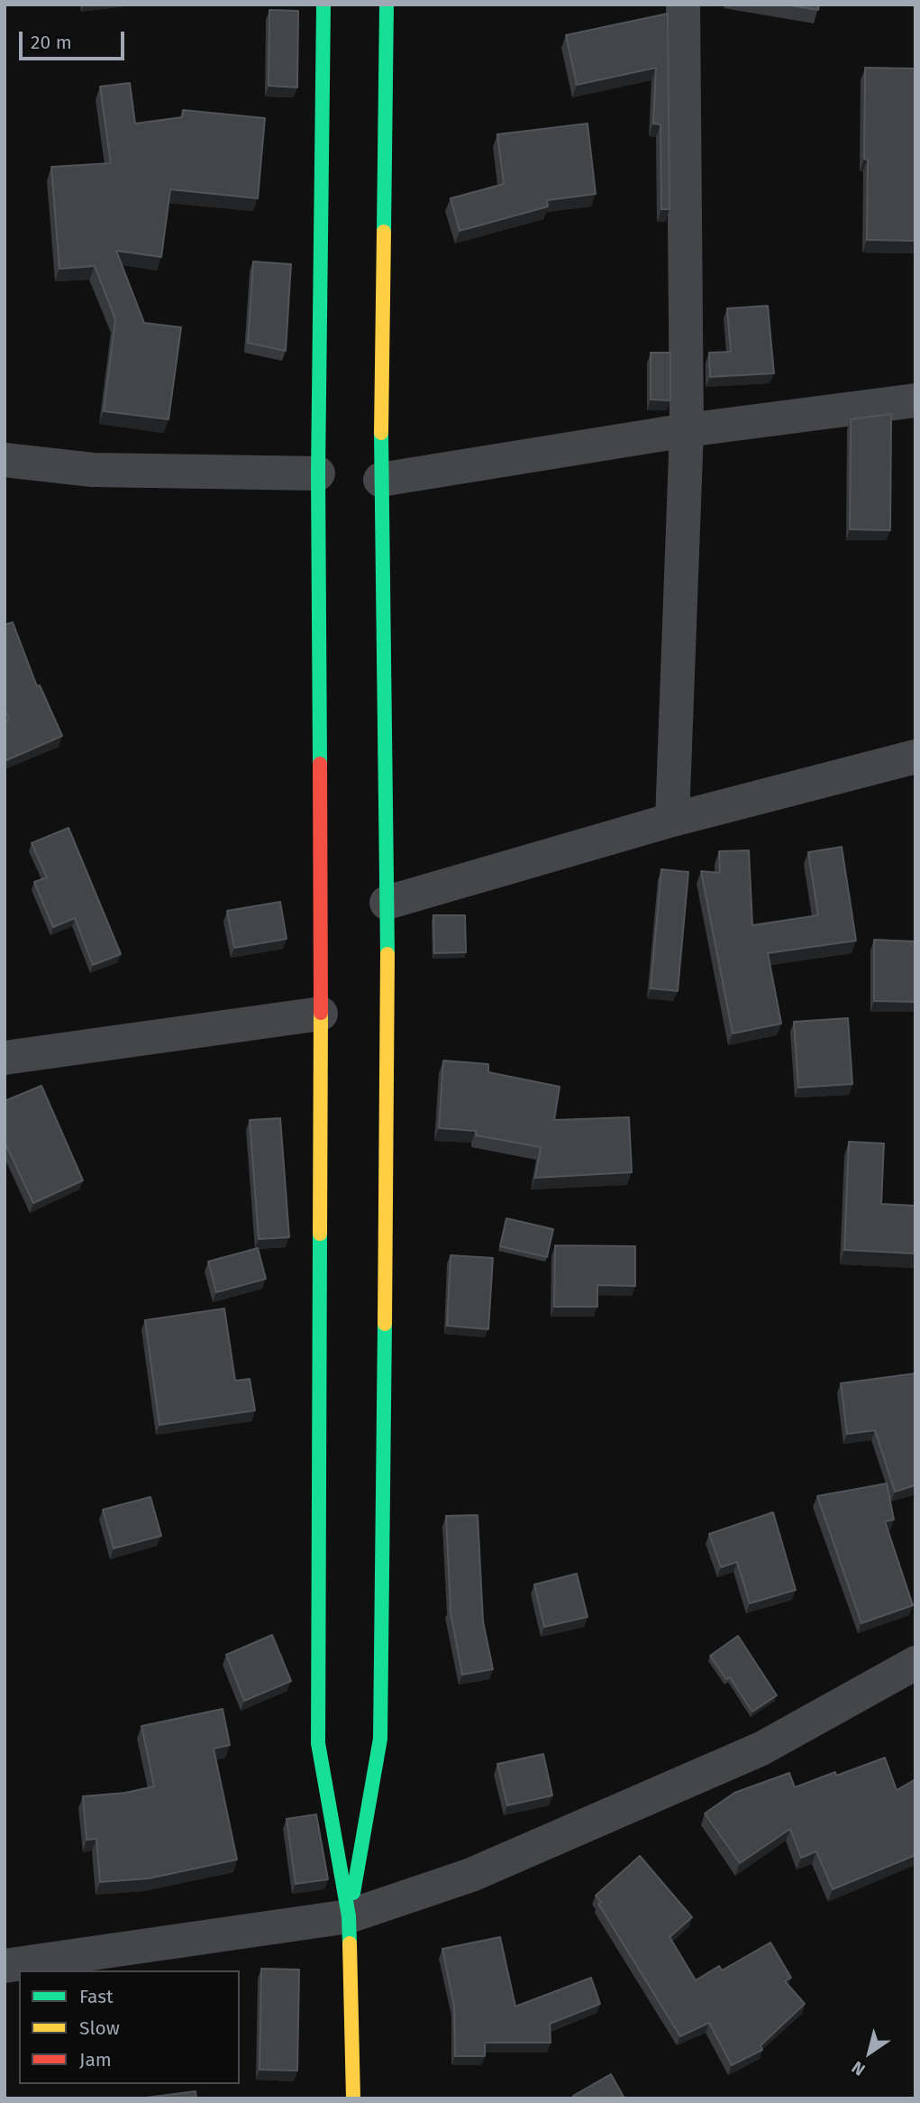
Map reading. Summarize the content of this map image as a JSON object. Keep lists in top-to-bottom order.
{
  "legend": ["Fast", "Slow", "Jam"],
  "scale_bar": "20 m",
  "north": "bottom left"
}
